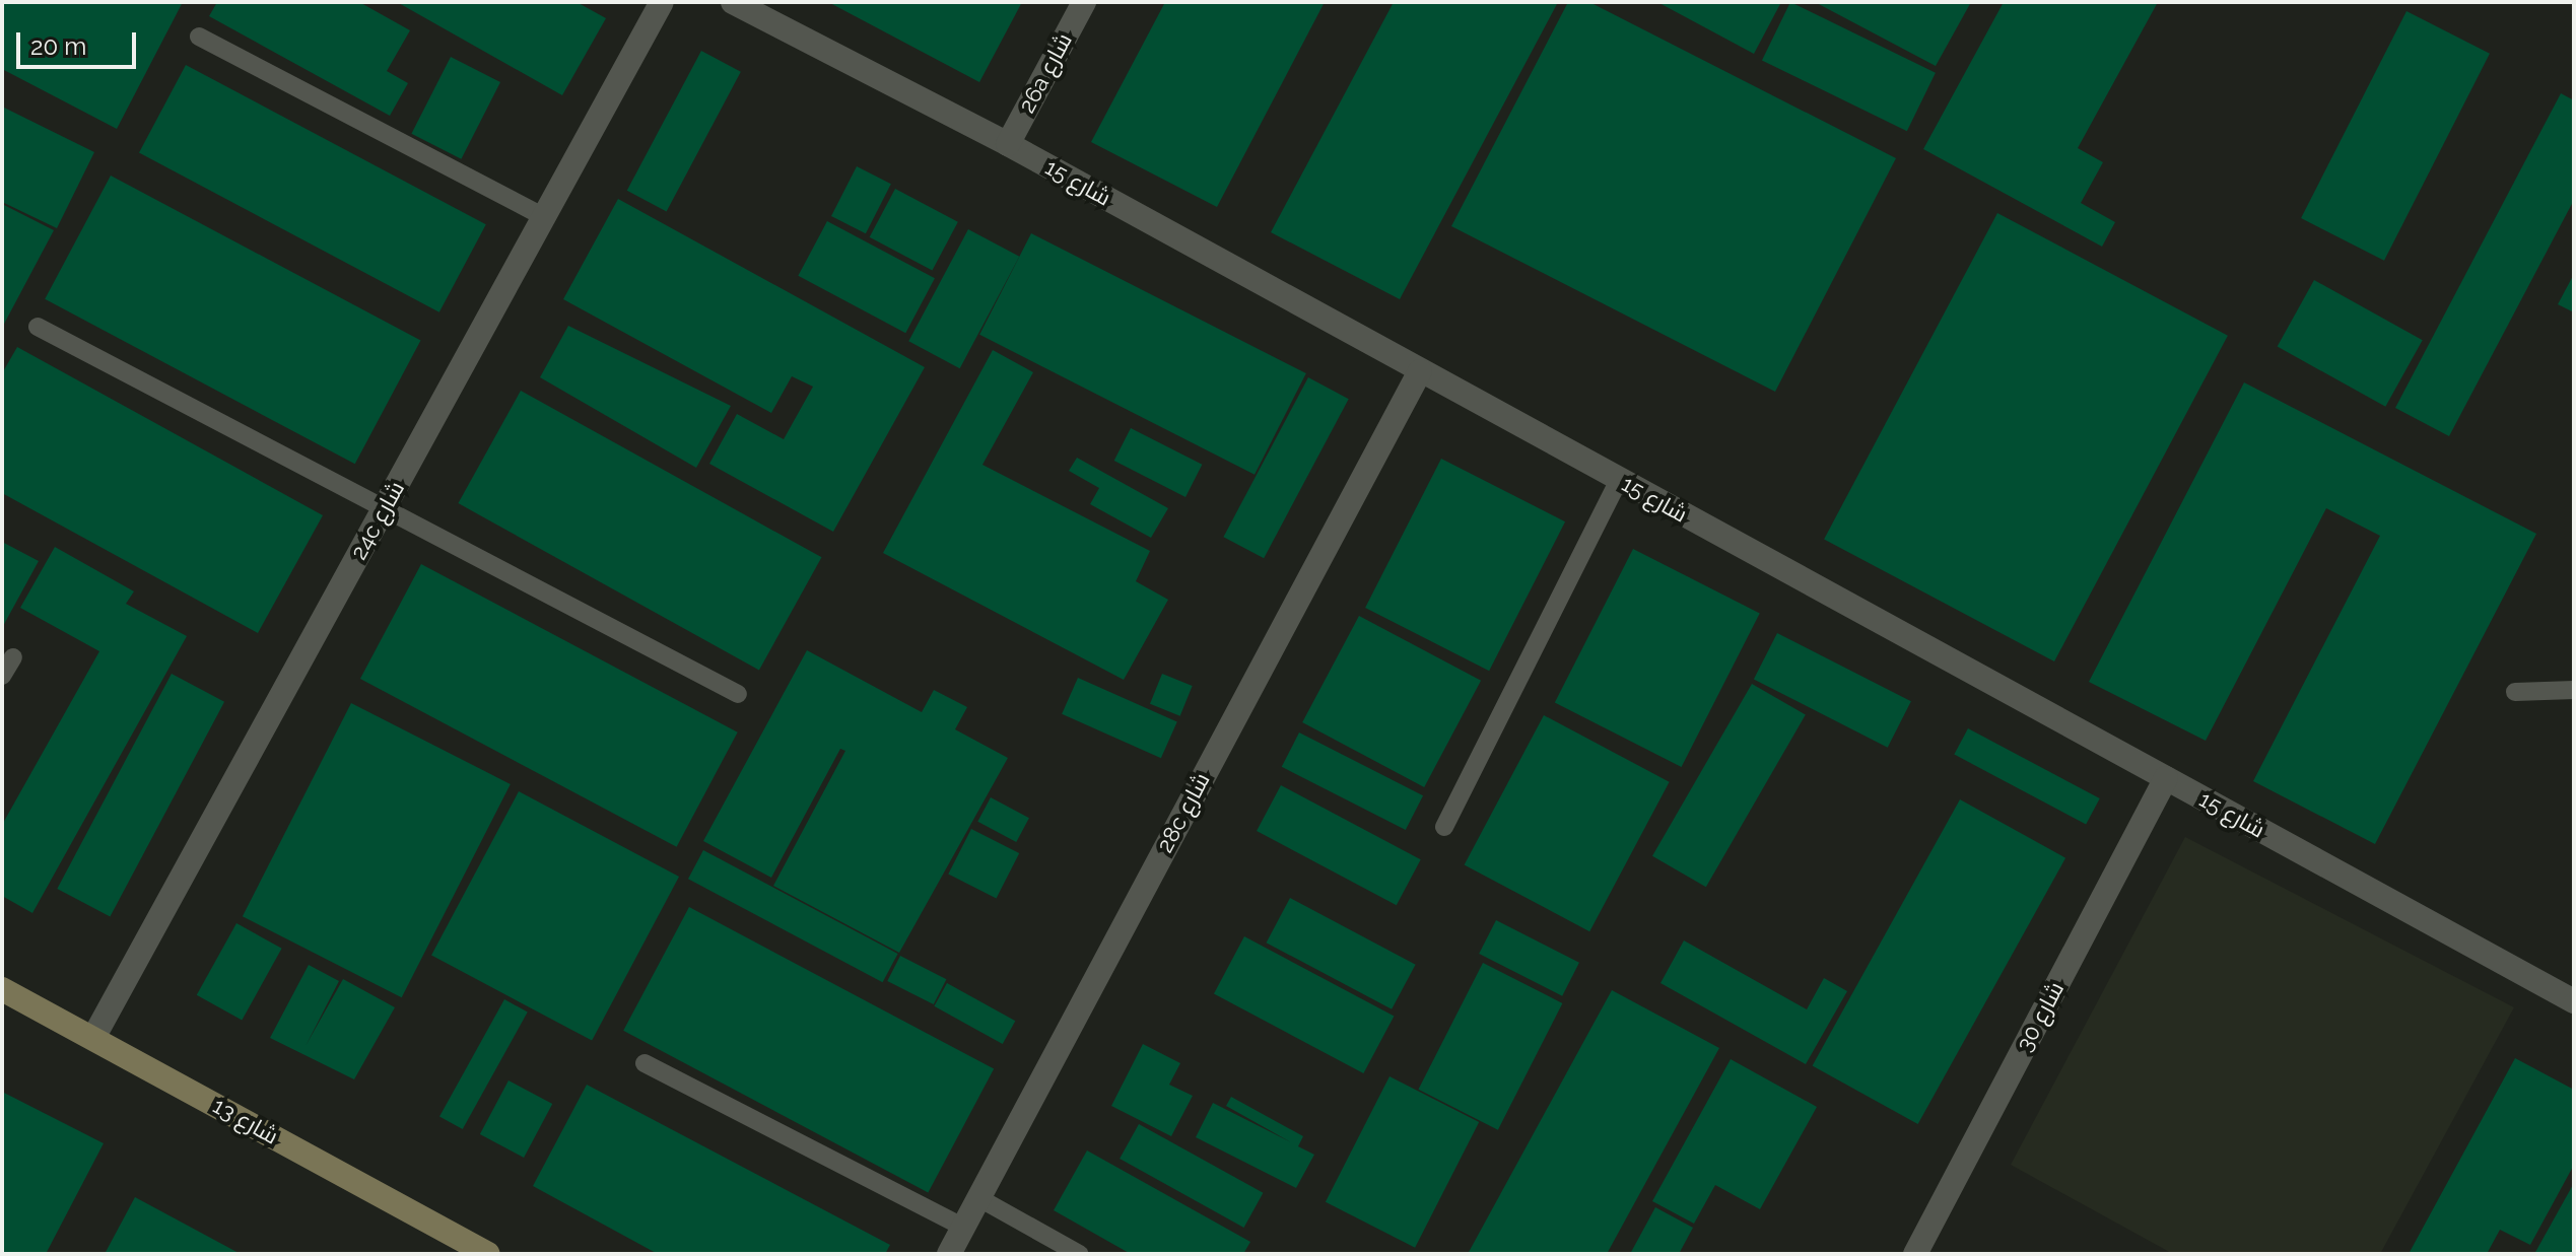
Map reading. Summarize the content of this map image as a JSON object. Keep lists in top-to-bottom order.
{
  "streets": {
    "street": [
      "26a شارع",
      "شارع 15",
      "24c شارع",
      "28c شارع",
      "شارع 30",
      "شارع 13"
    ]
  },
  "crossings": [
    ["26a شارع", "شارع 15"],
    ["شارع 15", "28c شارع"],
    ["شارع 15", "شارع 30"],
    ["24c شارع", "شارع 13"]
  ],
  "scale_bar": "20 m"
}
